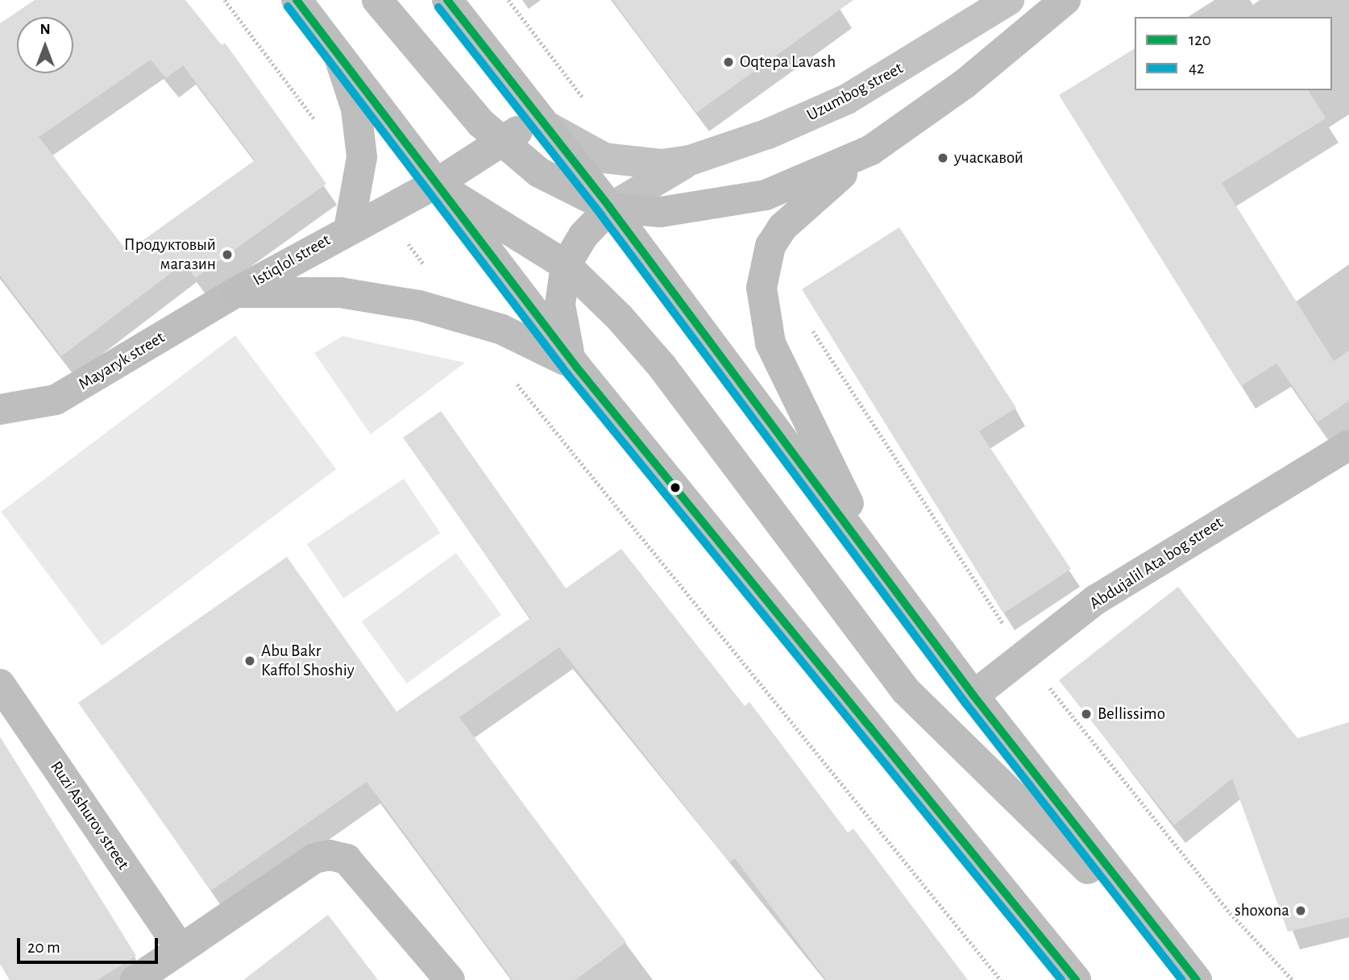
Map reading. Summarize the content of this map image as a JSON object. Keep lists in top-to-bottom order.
{
  "streets": {
    "main road": ["Uzumbog street"],
    "street": [
      "Istiqlol street",
      "Mayaryk street",
      "Abdujalil Ata bog street",
      "Ruzi Ashurov street"
    ]
  },
  "crossings": [
    ["Istiqlol street", "Mayaryk street"]
  ],
  "places": [
    "Oqtepa Lavash",
    "учаскавой",
    "Продуктовый магазин",
    "Abu Bakr Kaffol Shoshiy",
    "Bellissimo",
    "shoxona"
  ],
  "lines": ["transit line 120", "transit line 42"],
  "legend": ["120", "42"],
  "scale_bar": "20 m",
  "north": "top"
}
